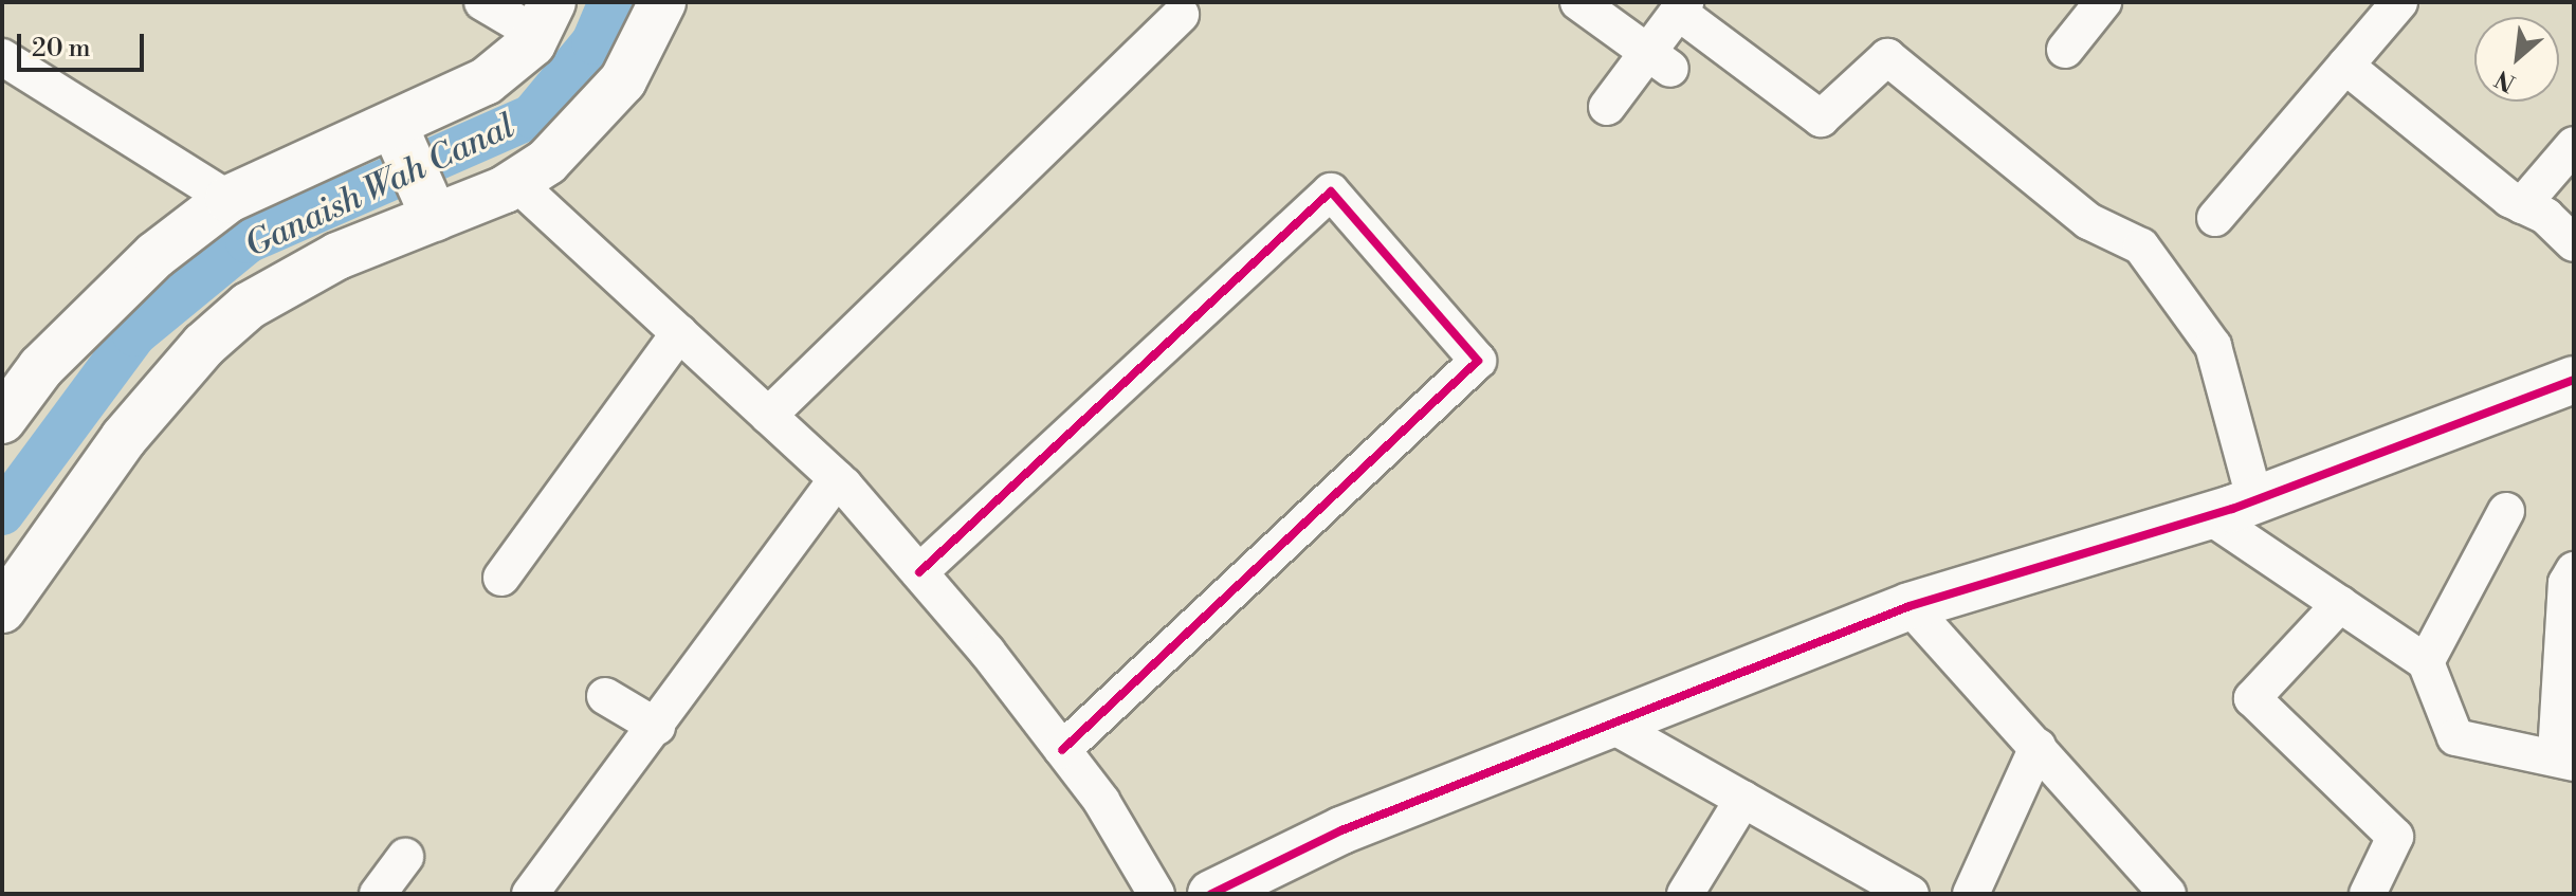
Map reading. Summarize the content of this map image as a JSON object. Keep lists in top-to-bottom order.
{
  "water": ["Ganaish Wah Canal"],
  "scale_bar": "20 m",
  "north": "bottom left"
}
